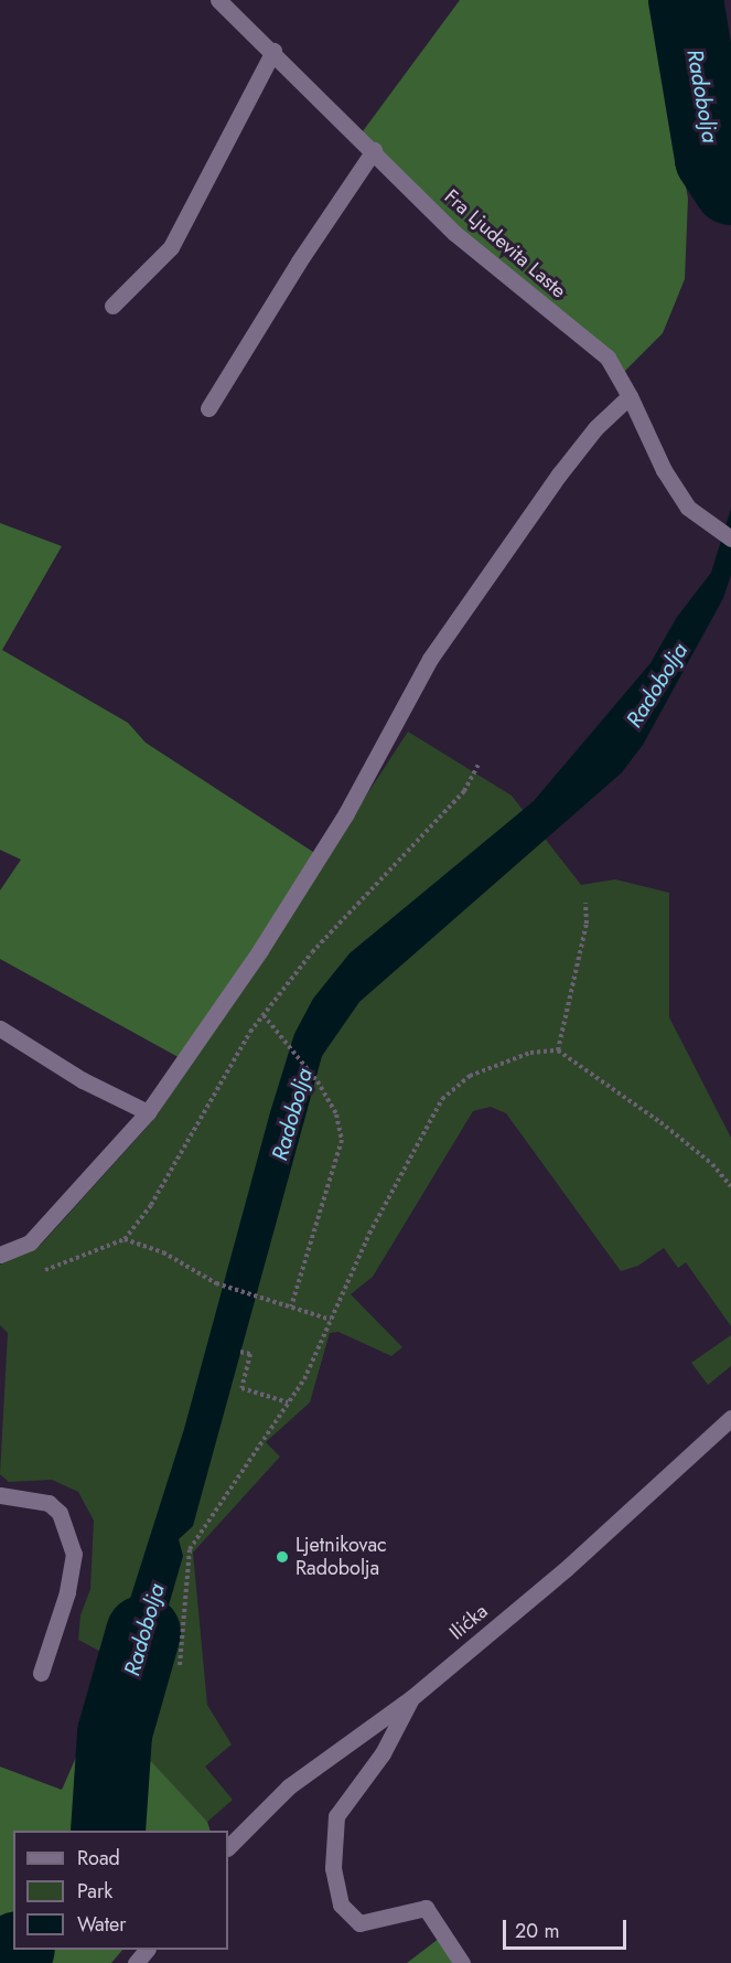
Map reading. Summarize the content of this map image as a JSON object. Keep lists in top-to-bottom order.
{
  "streets": {
    "street": ["Fra Ljudevita Laste", "Ilićka"]
  },
  "water": ["Radobolja"],
  "places": ["Ljetnikovac Radobolja"],
  "legend": ["Road", "Park", "Water"],
  "scale_bar": "20 m"
}
